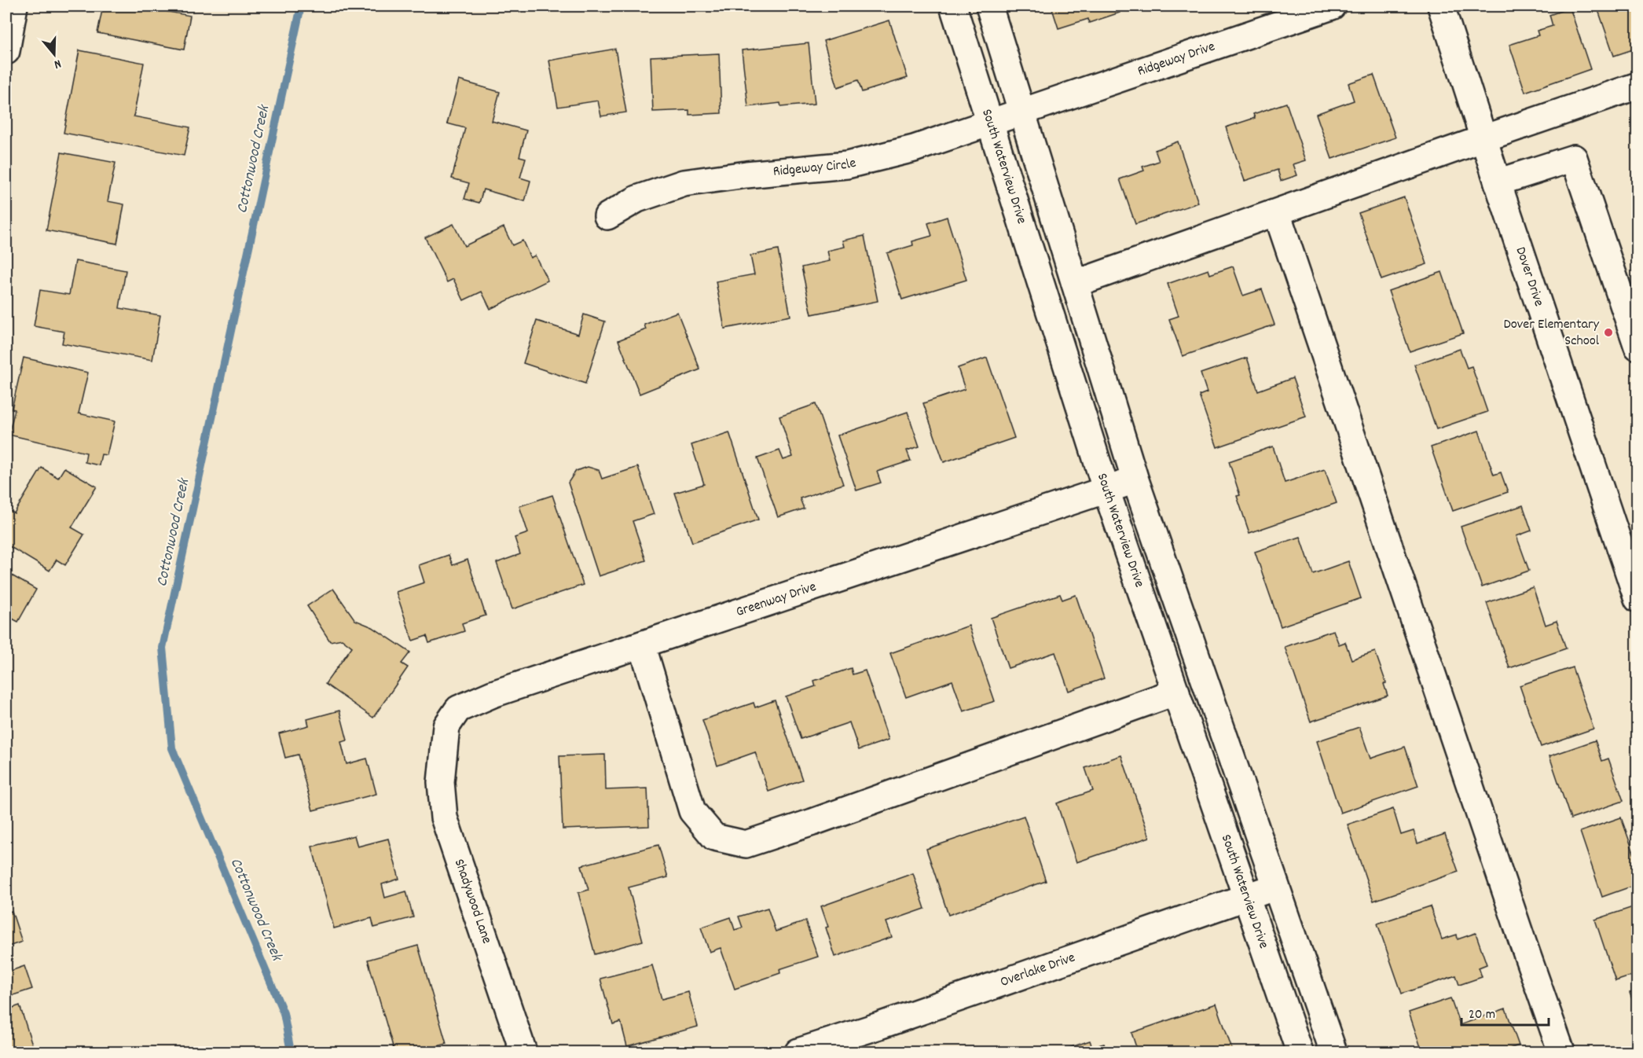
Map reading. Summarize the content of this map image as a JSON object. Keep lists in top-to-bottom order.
{
  "streets": {
    "street": [
      "Ridgeway Drive",
      "Ridgeway Circle",
      "South Waterview Drive",
      "Dover Drive",
      "Greenway Drive",
      "Shadywood Lane",
      "Overlake Drive"
    ]
  },
  "crossings": [
    ["Ridgeway Drive", "Ridgeway Circle"],
    ["Ridgeway Circle", "South Waterview Drive"],
    ["South Waterview Drive", "Greenway Drive"],
    ["South Waterview Drive", "Overlake Drive"],
    ["Greenway Drive", "Shadywood Lane"]
  ],
  "water": ["Cottonwood Creek"],
  "places": ["Dover Elementary School"],
  "scale_bar": "20 m",
  "north": "bottom"
}
